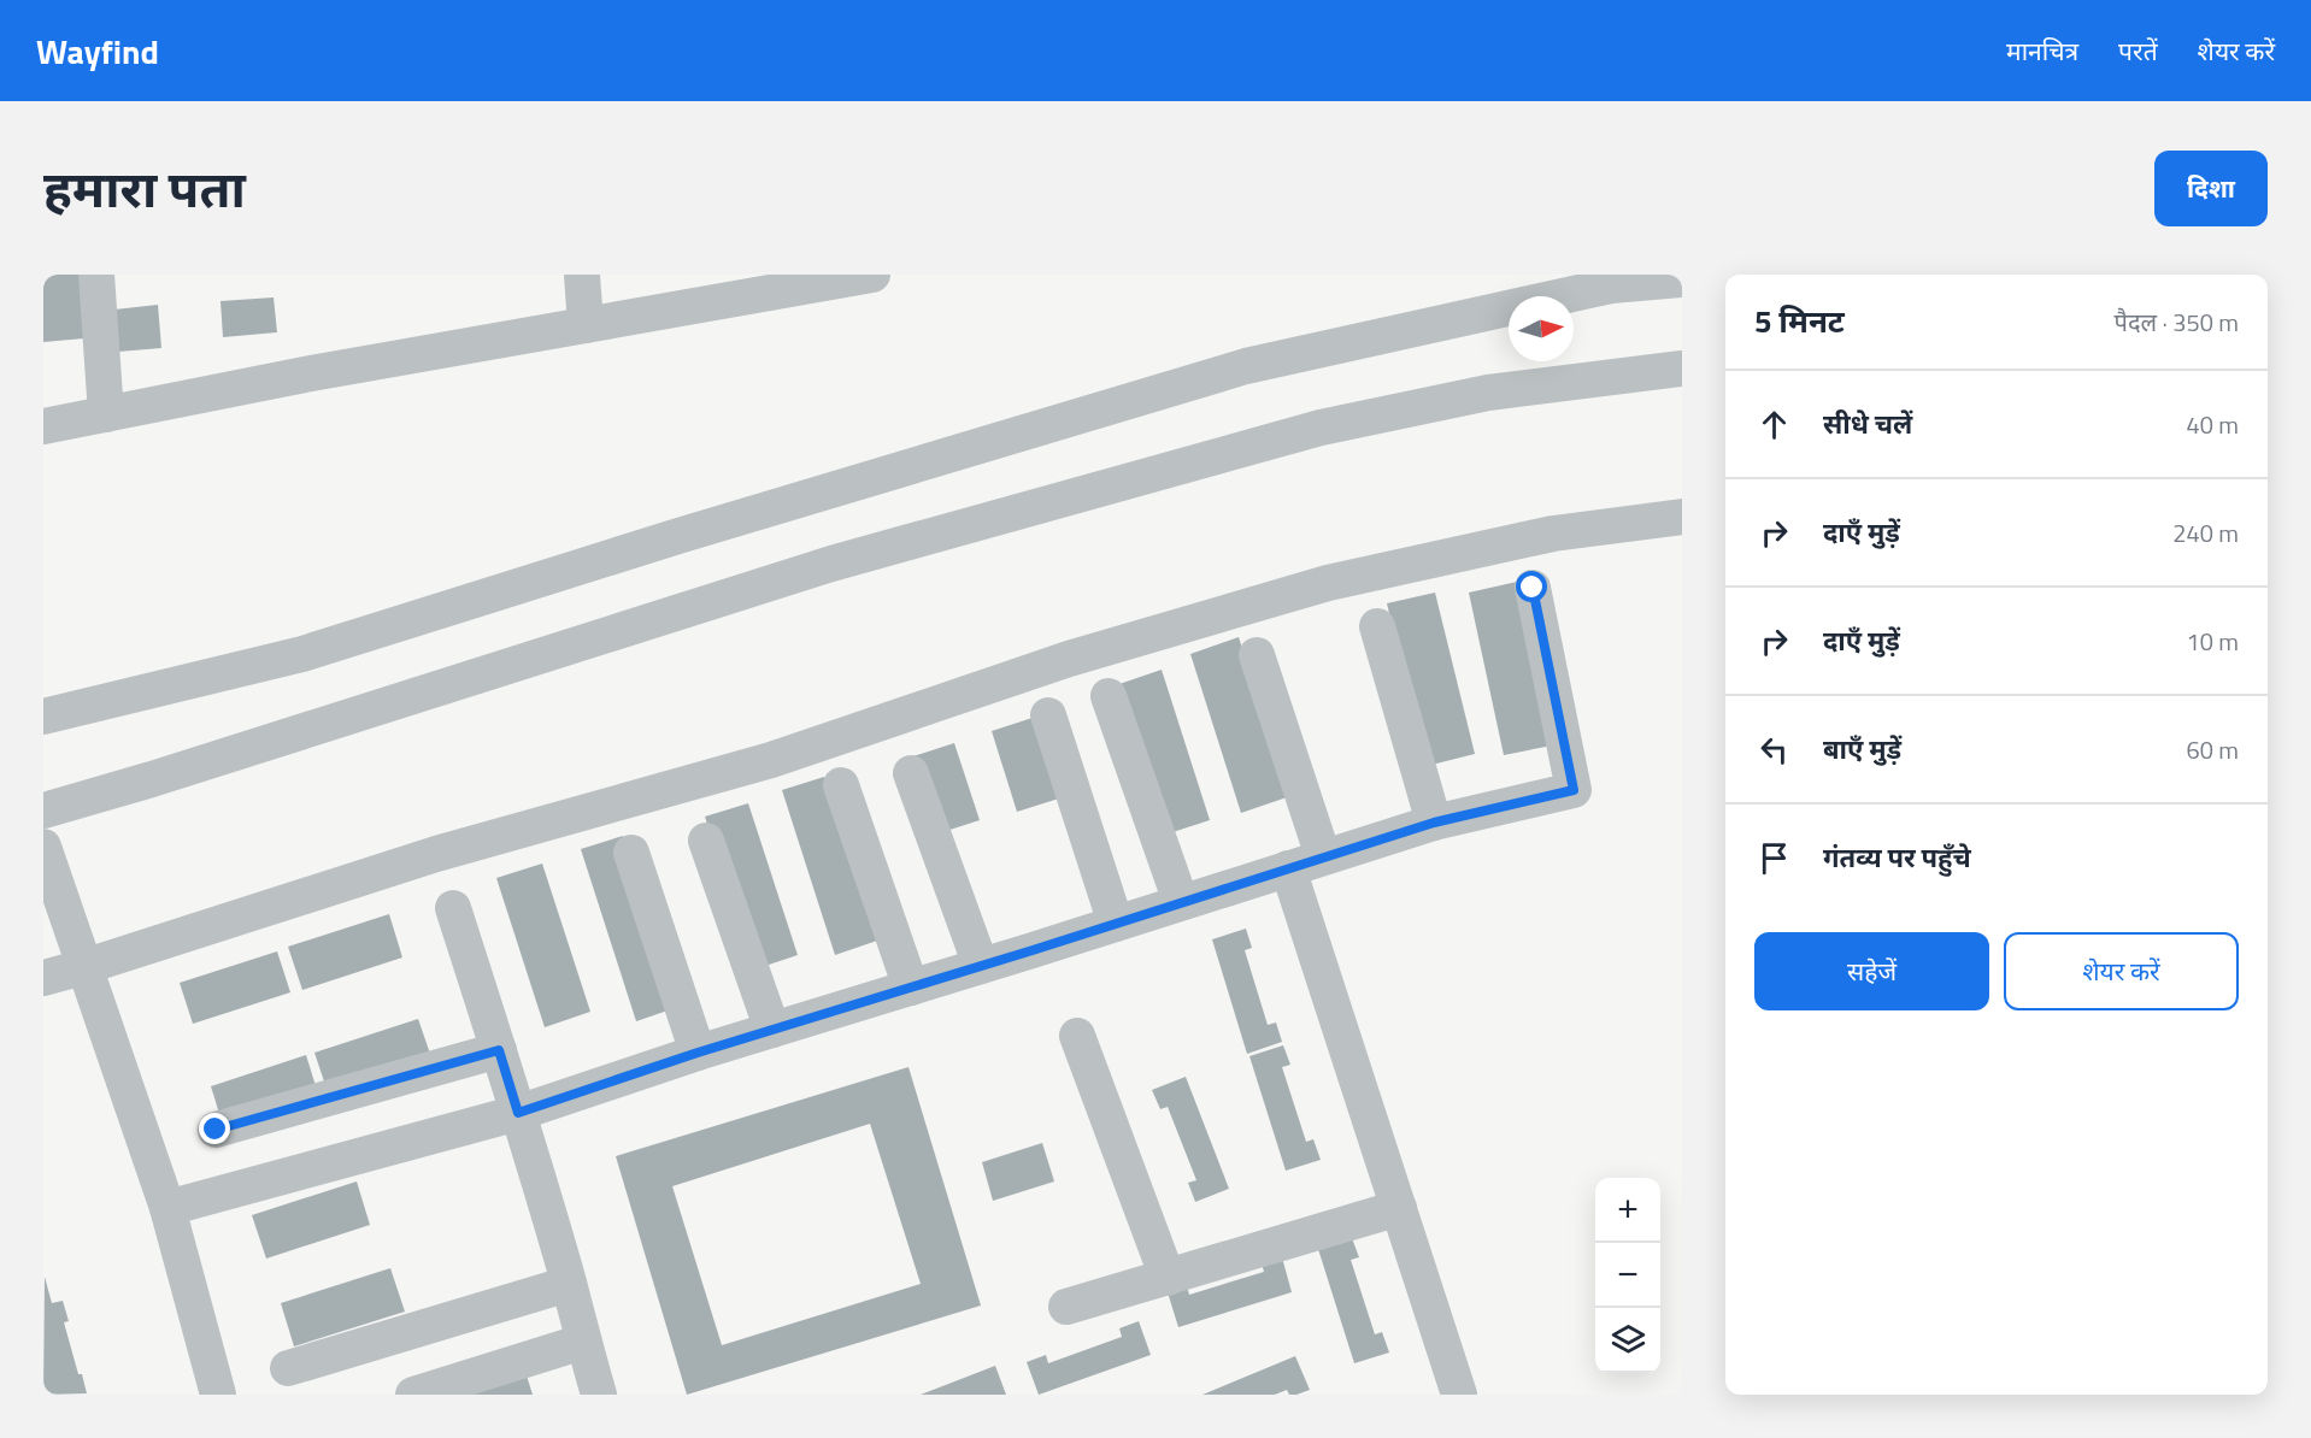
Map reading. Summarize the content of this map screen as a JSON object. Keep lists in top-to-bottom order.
{
  "north": "right",
  "page": {
    "header": "Wayfind",
    "nav": ["मानचित्र", "परतें", "शेयर करें"],
    "title": "हमारा पता",
    "buttons": [
      "दिशा",
      ["सहेजें", "शेयर करें"]
    ],
    "heading": ["5 मिनट", "पैदल · 350 m"],
    "list": [
      ["सीधे चलें", "40 m"],
      ["दाएँ मुड़ें", "240 m"],
      ["दाएँ मुड़ें", "10 m"],
      ["बाएँ मुड़ें", "60 m"],
      "गंतव्य पर पहुँचे"
    ],
    "map_buttons": ["+", "−"]
  }
}
